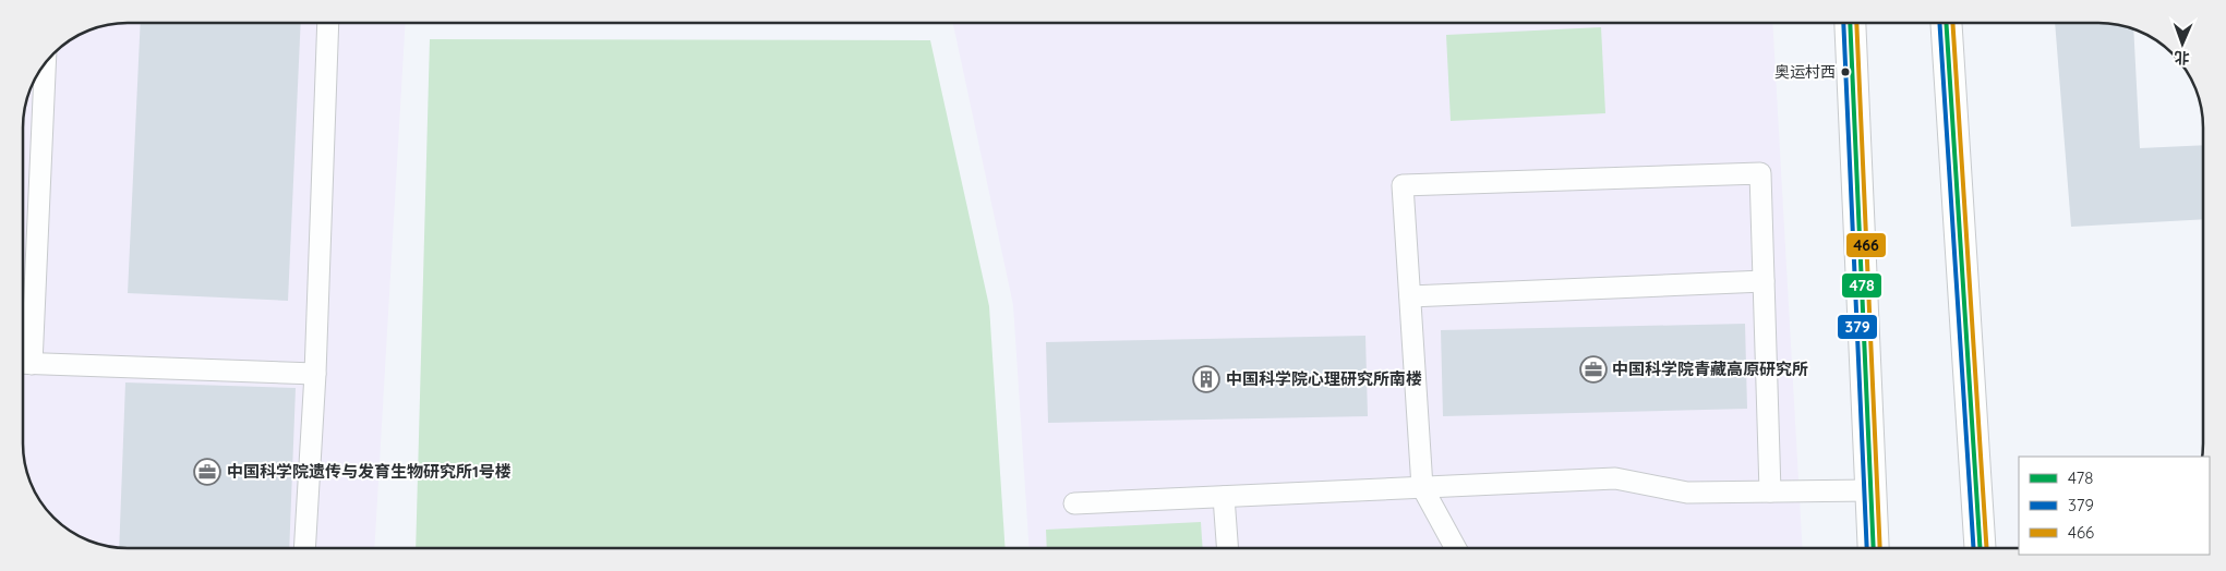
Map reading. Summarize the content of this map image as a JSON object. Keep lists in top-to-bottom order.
{
  "places": {
    "other": ["奥运村西"],
    "office": ["中国科学院青藏高原研究所", "中国科学院遗传与发育生物研究所1号楼"],
    "building": ["中国科学院心理研究所南楼"]
  },
  "lines": ["transit line 478", "transit line 379", "transit line 466"],
  "legend": ["478", "379", "466"],
  "north": "bottom"
}
